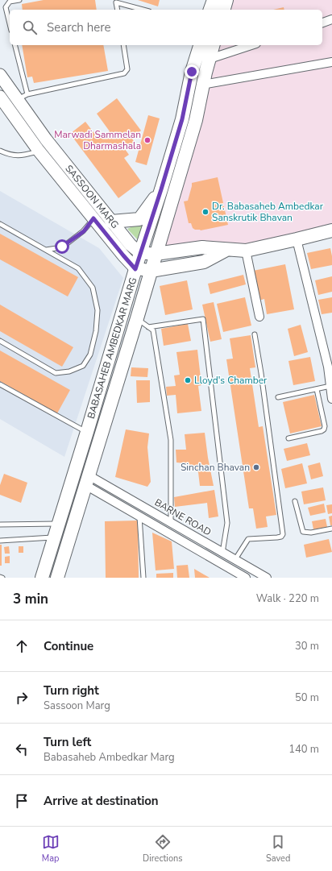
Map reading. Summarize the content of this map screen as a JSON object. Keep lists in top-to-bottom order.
{
  "streets": {
    "main road": ["SASSOON MARG", "BABASAHEB AMBEDKAR MARG"],
    "street": ["BARNE ROAD"]
  },
  "crossings": [
    ["SASSOON MARG", "BABASAHEB AMBEDKAR MARG"],
    ["BABASAHEB AMBEDKAR MARG", "BARNE ROAD"]
  ],
  "places": [
    "Marwadi Sammelan Dharmashala",
    "Dr. Babasaheb Ambedkar Sanskrutik Bhavan",
    "Lloyd's Chamber",
    "Sinchan Bhavan"
  ],
  "page": {
    "search": "Search here",
    "heading": ["3 min", "Walk · 220 m"],
    "list": [
      ["Continue", "30 m"],
      ["Turn right", "Sassoon Marg", "50 m"],
      ["Turn left", "Babasaheb Ambedkar Marg", "140 m"],
      "Arrive at destination"
    ],
    "nav": ["Map", "Directions", "Saved"]
  }
}
